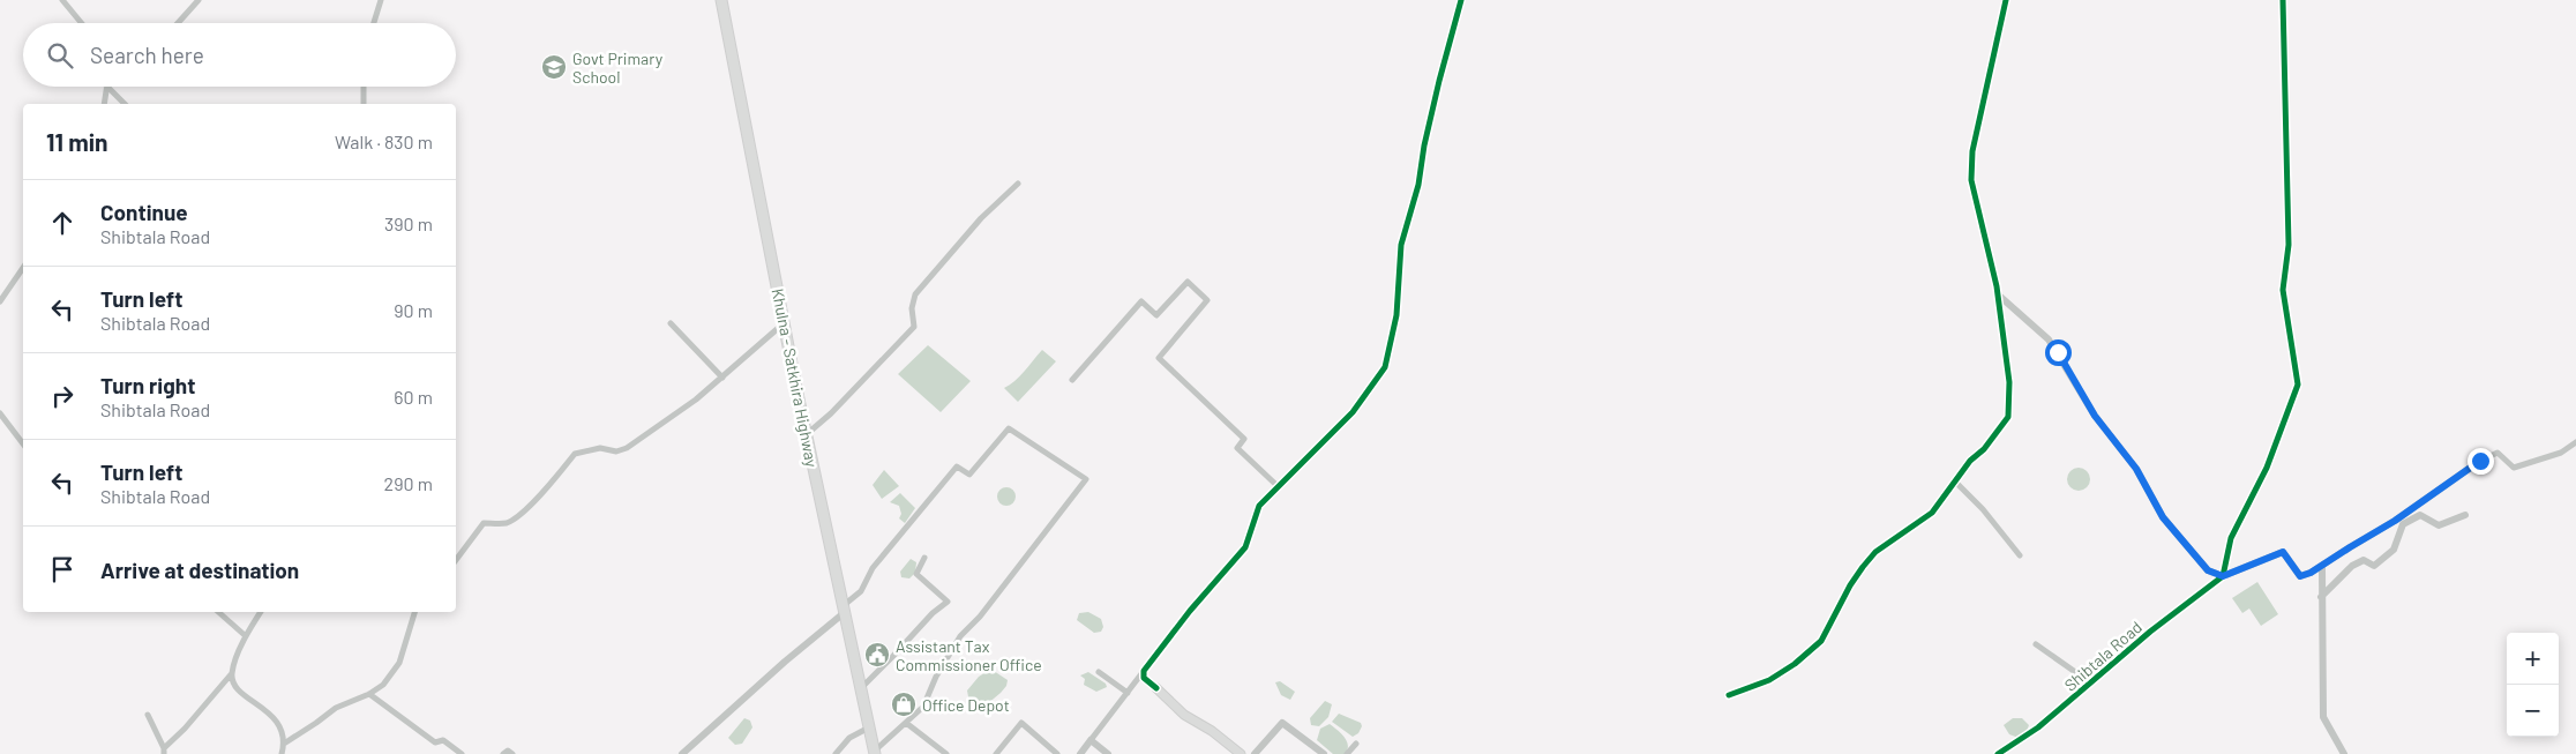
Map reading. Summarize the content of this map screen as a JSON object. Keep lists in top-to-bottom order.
{
  "streets": {
    "highway": ["Khulna - Satkhira Highway"],
    "street": ["Shibtala Road"]
  },
  "places": {
    "school or university": ["Govt Primary School"],
    "public building": ["Assistant Tax Commissioner Office"],
    "shop": ["Office Depot"]
  },
  "page": {
    "search": "Search here",
    "heading": ["11 min", "Walk · 830 m"],
    "list": [
      ["Continue", "Shibtala Road", "390 m"],
      ["Turn left", "Shibtala Road", "90 m"],
      ["Turn right", "Shibtala Road", "60 m"],
      ["Turn left", "Shibtala Road", "290 m"],
      "Arrive at destination"
    ],
    "map_buttons": ["+", "−"]
  }
}
